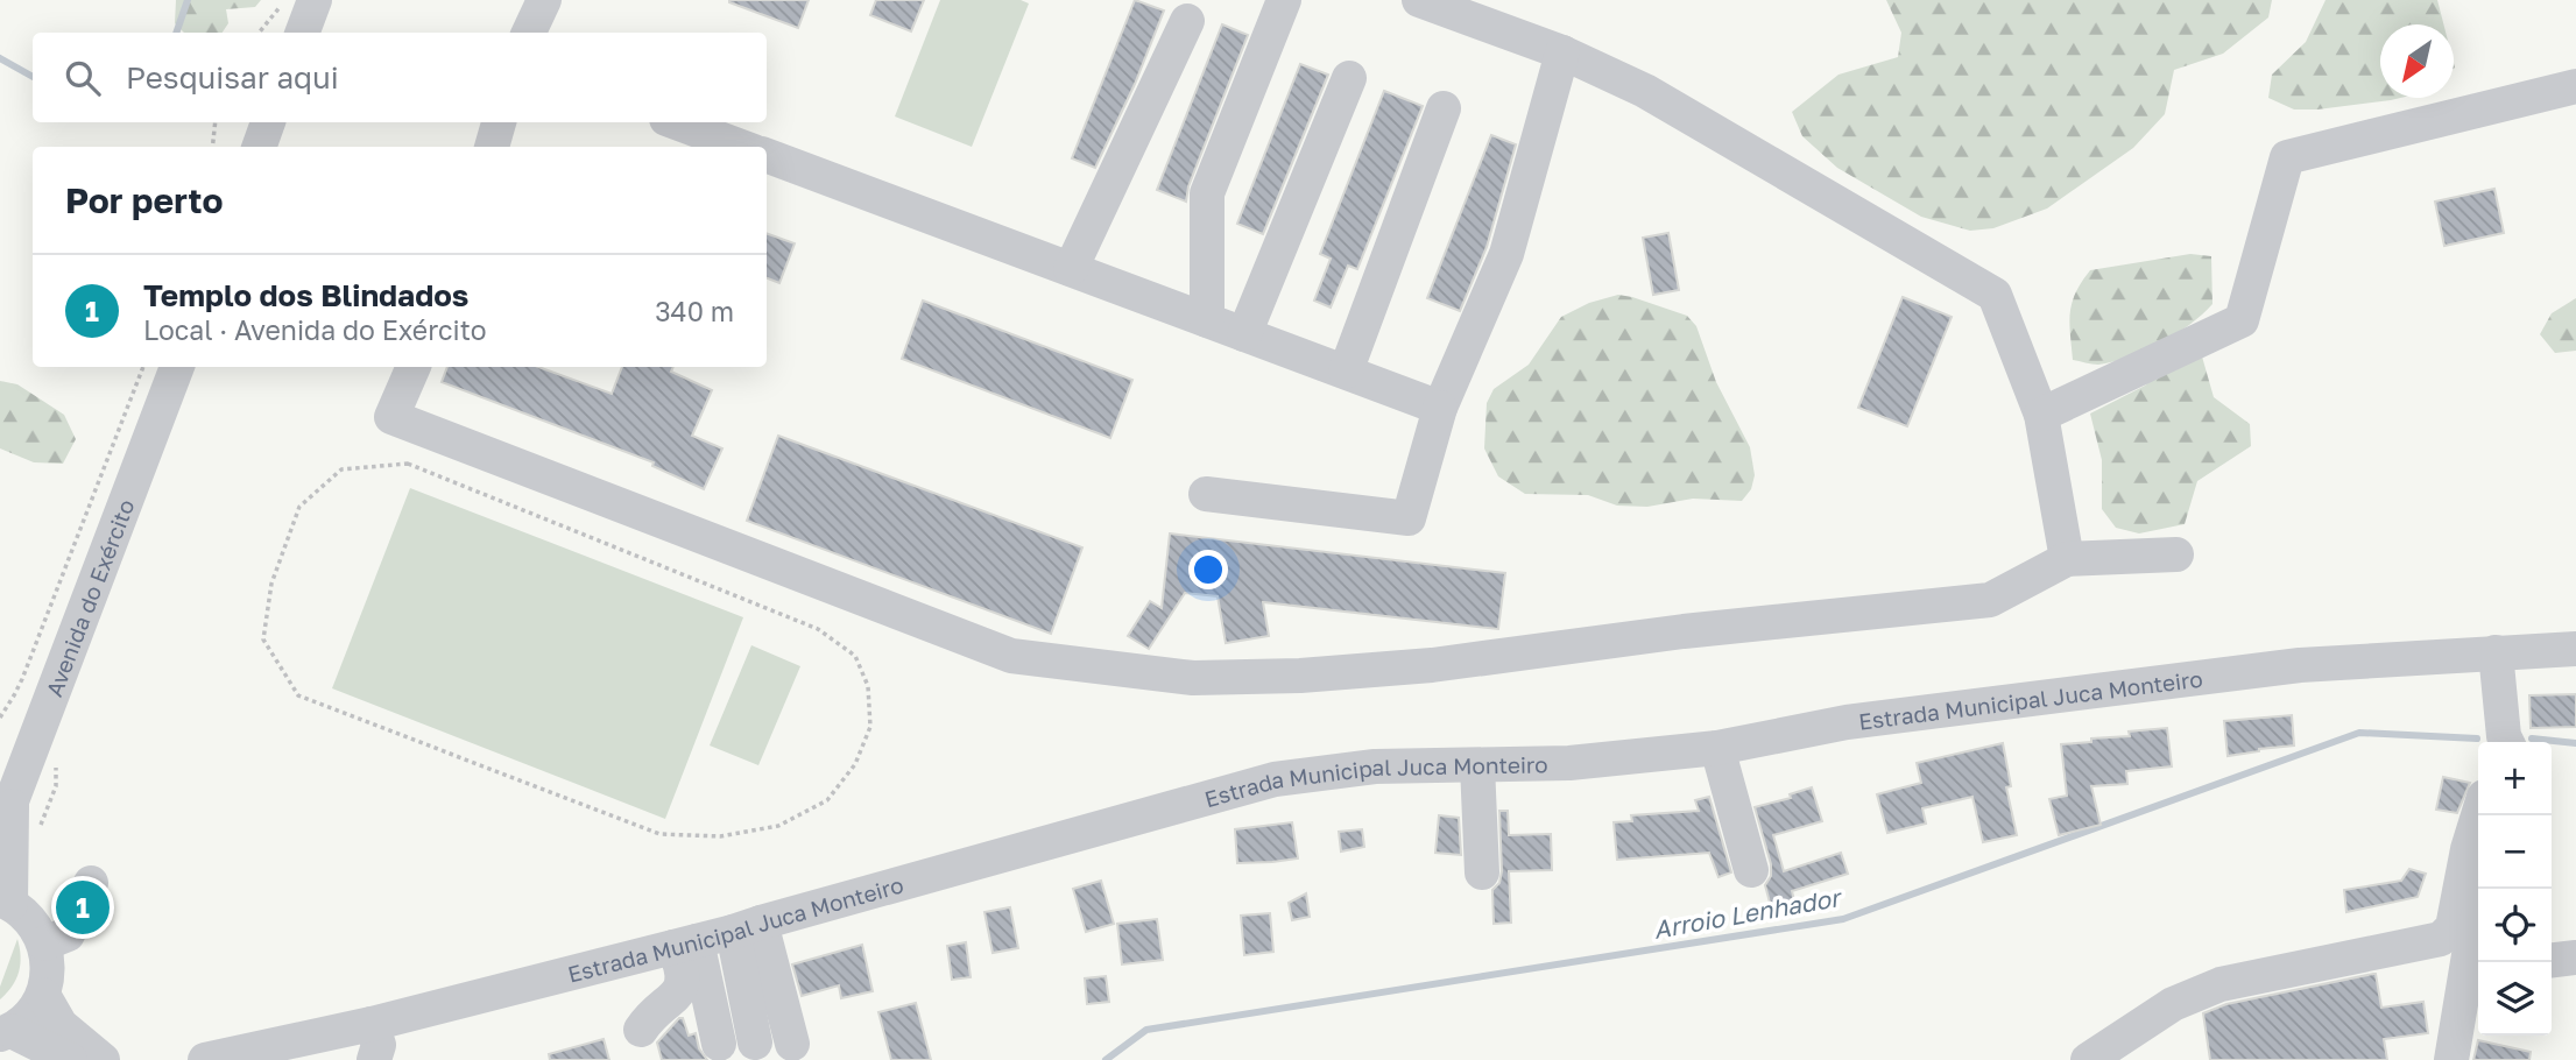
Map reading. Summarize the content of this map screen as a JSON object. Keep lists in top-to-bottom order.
{
  "streets": {
    "street": ["Avenida do Exército", "Estrada Municipal Juca Monteiro"]
  },
  "water": ["Arroio Lenhador"],
  "north": "bottom left",
  "page": {
    "search": "Pesquisar aqui",
    "heading": "Por perto",
    "list": [
      {
        "mark": "1",
        "name": "Templo dos Blindados",
        "note": "Local · Avenida do Exército",
        "value": "340 m"
      }
    ],
    "map_buttons": ["+", "−"],
    "pins": "1"
  }
}
